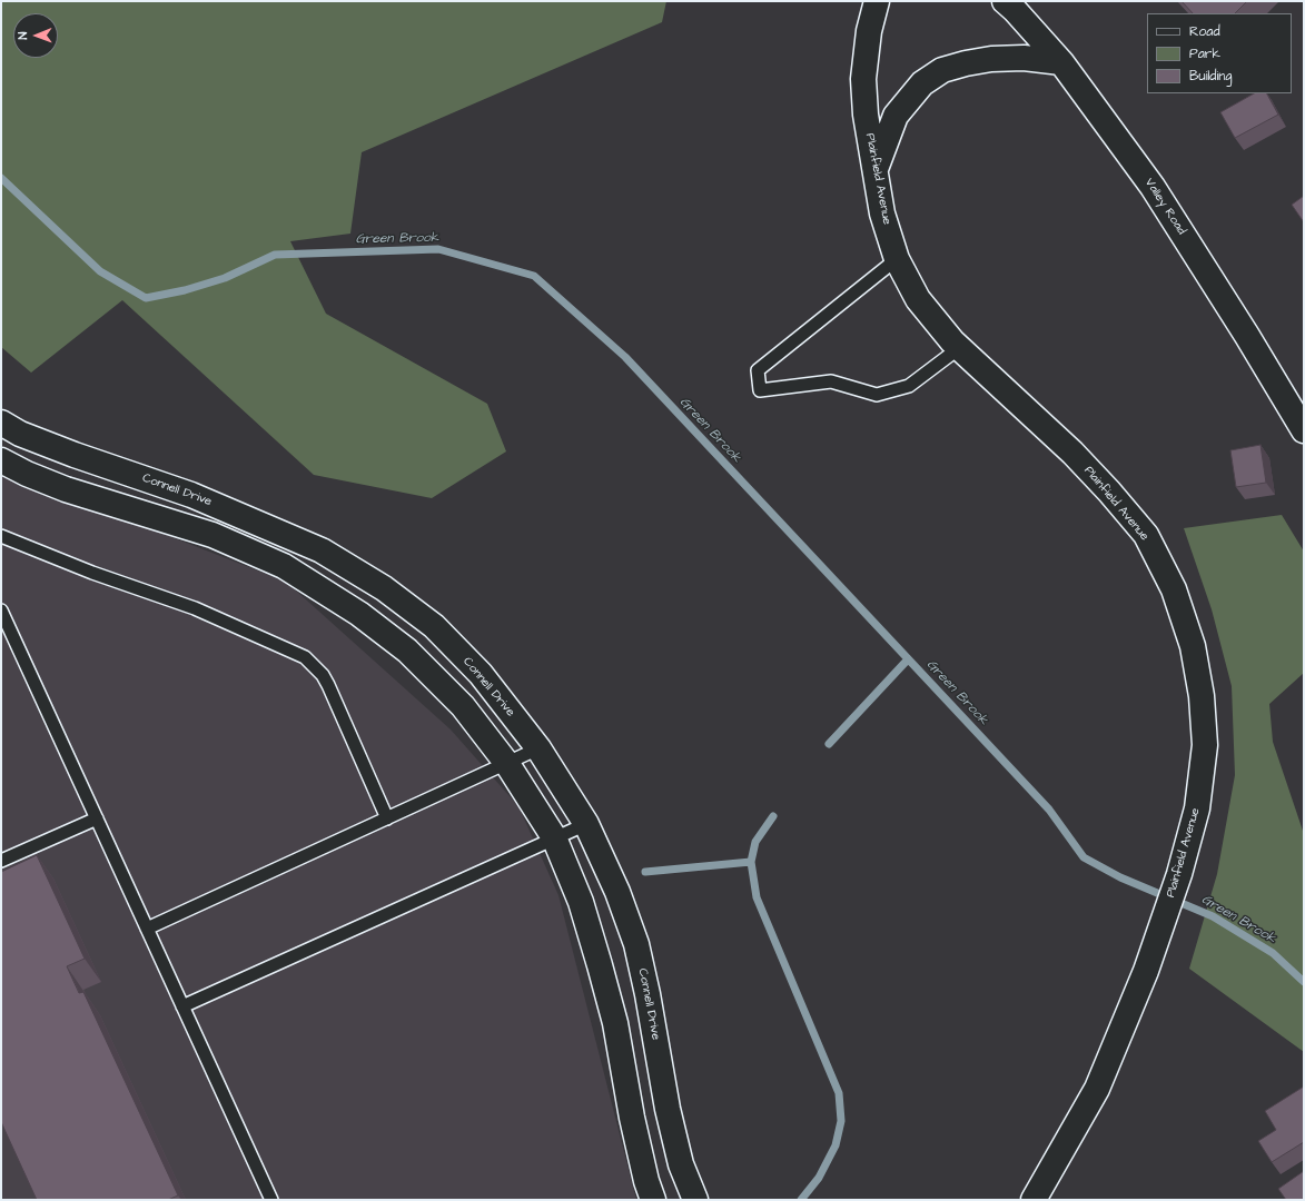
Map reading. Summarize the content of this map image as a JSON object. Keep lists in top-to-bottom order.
{
  "streets": {
    "street": ["Plainfield Avenue", "Valley Road", "Connell Drive"]
  },
  "water": ["Green Brook"],
  "legend": ["Road", "Park", "Building"],
  "north": "left"
}
